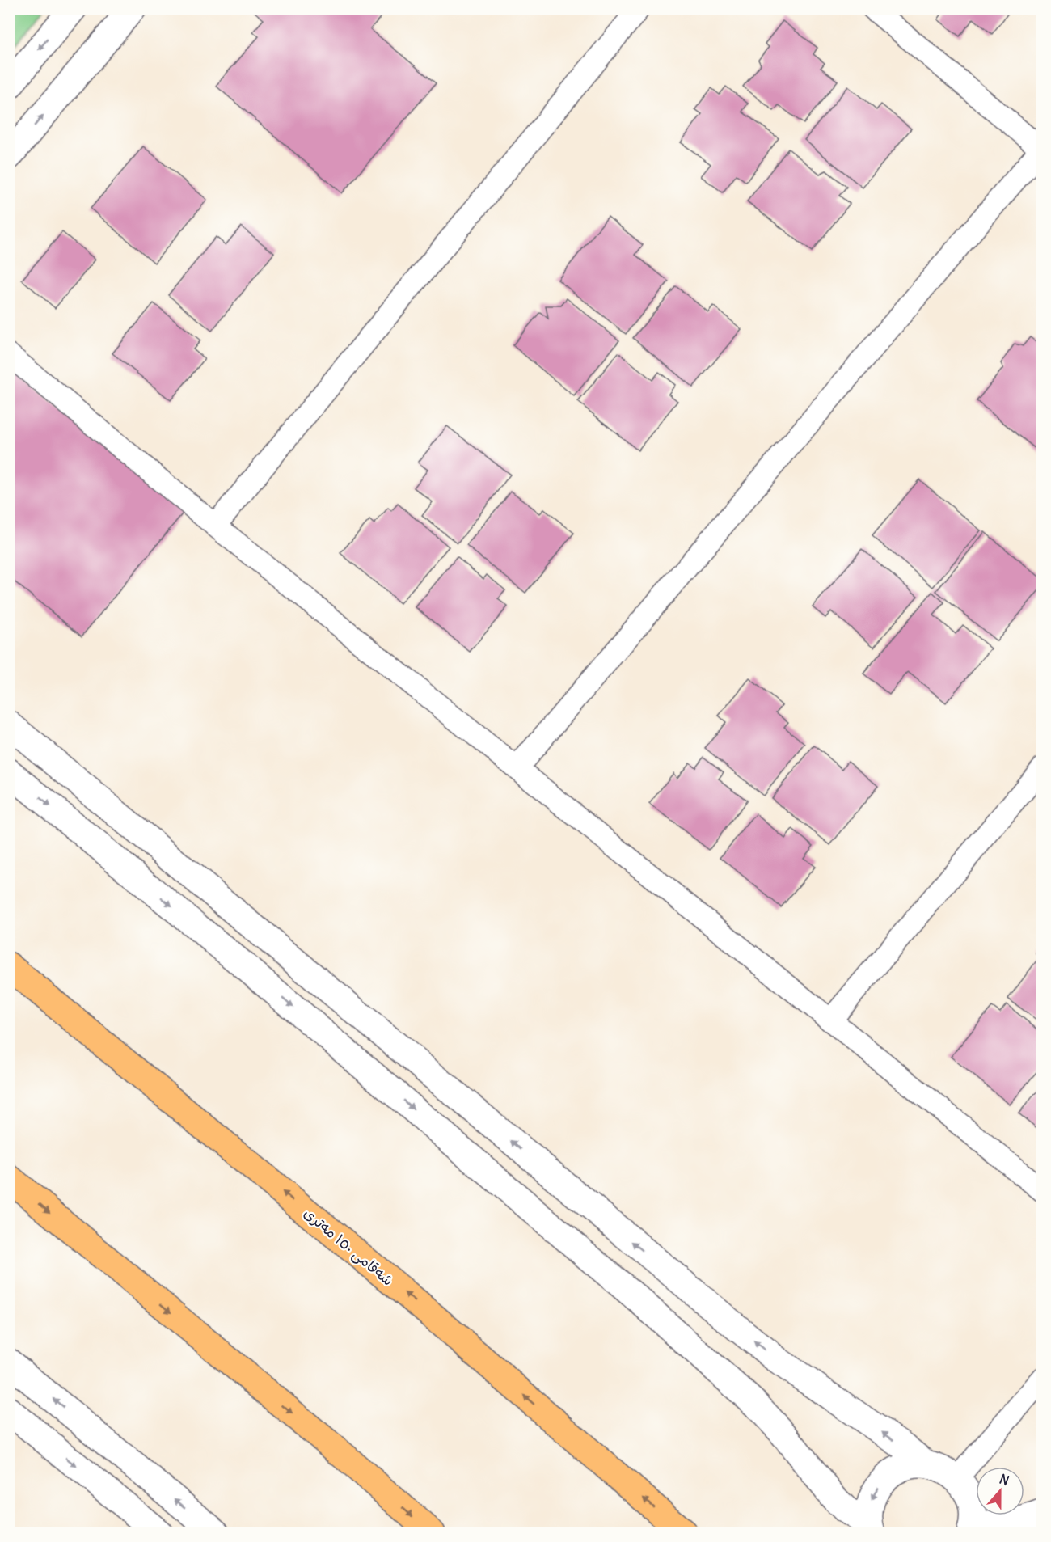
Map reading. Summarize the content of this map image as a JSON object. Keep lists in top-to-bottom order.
{
  "streets": {
    "highway": ["شەقامی ١٥٠ مەتری"]
  },
  "north": "top"
}
